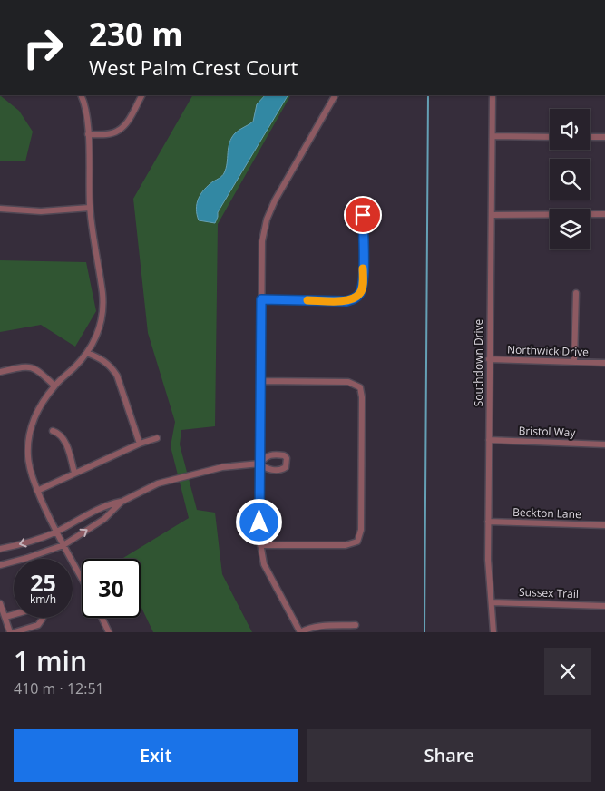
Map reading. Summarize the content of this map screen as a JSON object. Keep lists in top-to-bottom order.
{
  "streets": {
    "street": [
      "Northwick Drive",
      "Southdown Drive",
      "Bristol Way",
      "Beckton Lane",
      "Sussex Trail"
    ]
  },
  "crossings": [
    ["Northwick Drive", "Southdown Drive"],
    ["Southdown Drive", "Bristol Way"],
    ["Southdown Drive", "Beckton Lane"],
    ["Southdown Drive", "Sussex Trail"]
  ],
  "page": {
    "turn": ["230 m", "West Palm Crest Court"],
    "speed": "25 km/h",
    "limit": "30",
    "heading": ["1 min", "410 m · 12:51"],
    "buttons": ["Exit", "Share"]
  }
}
